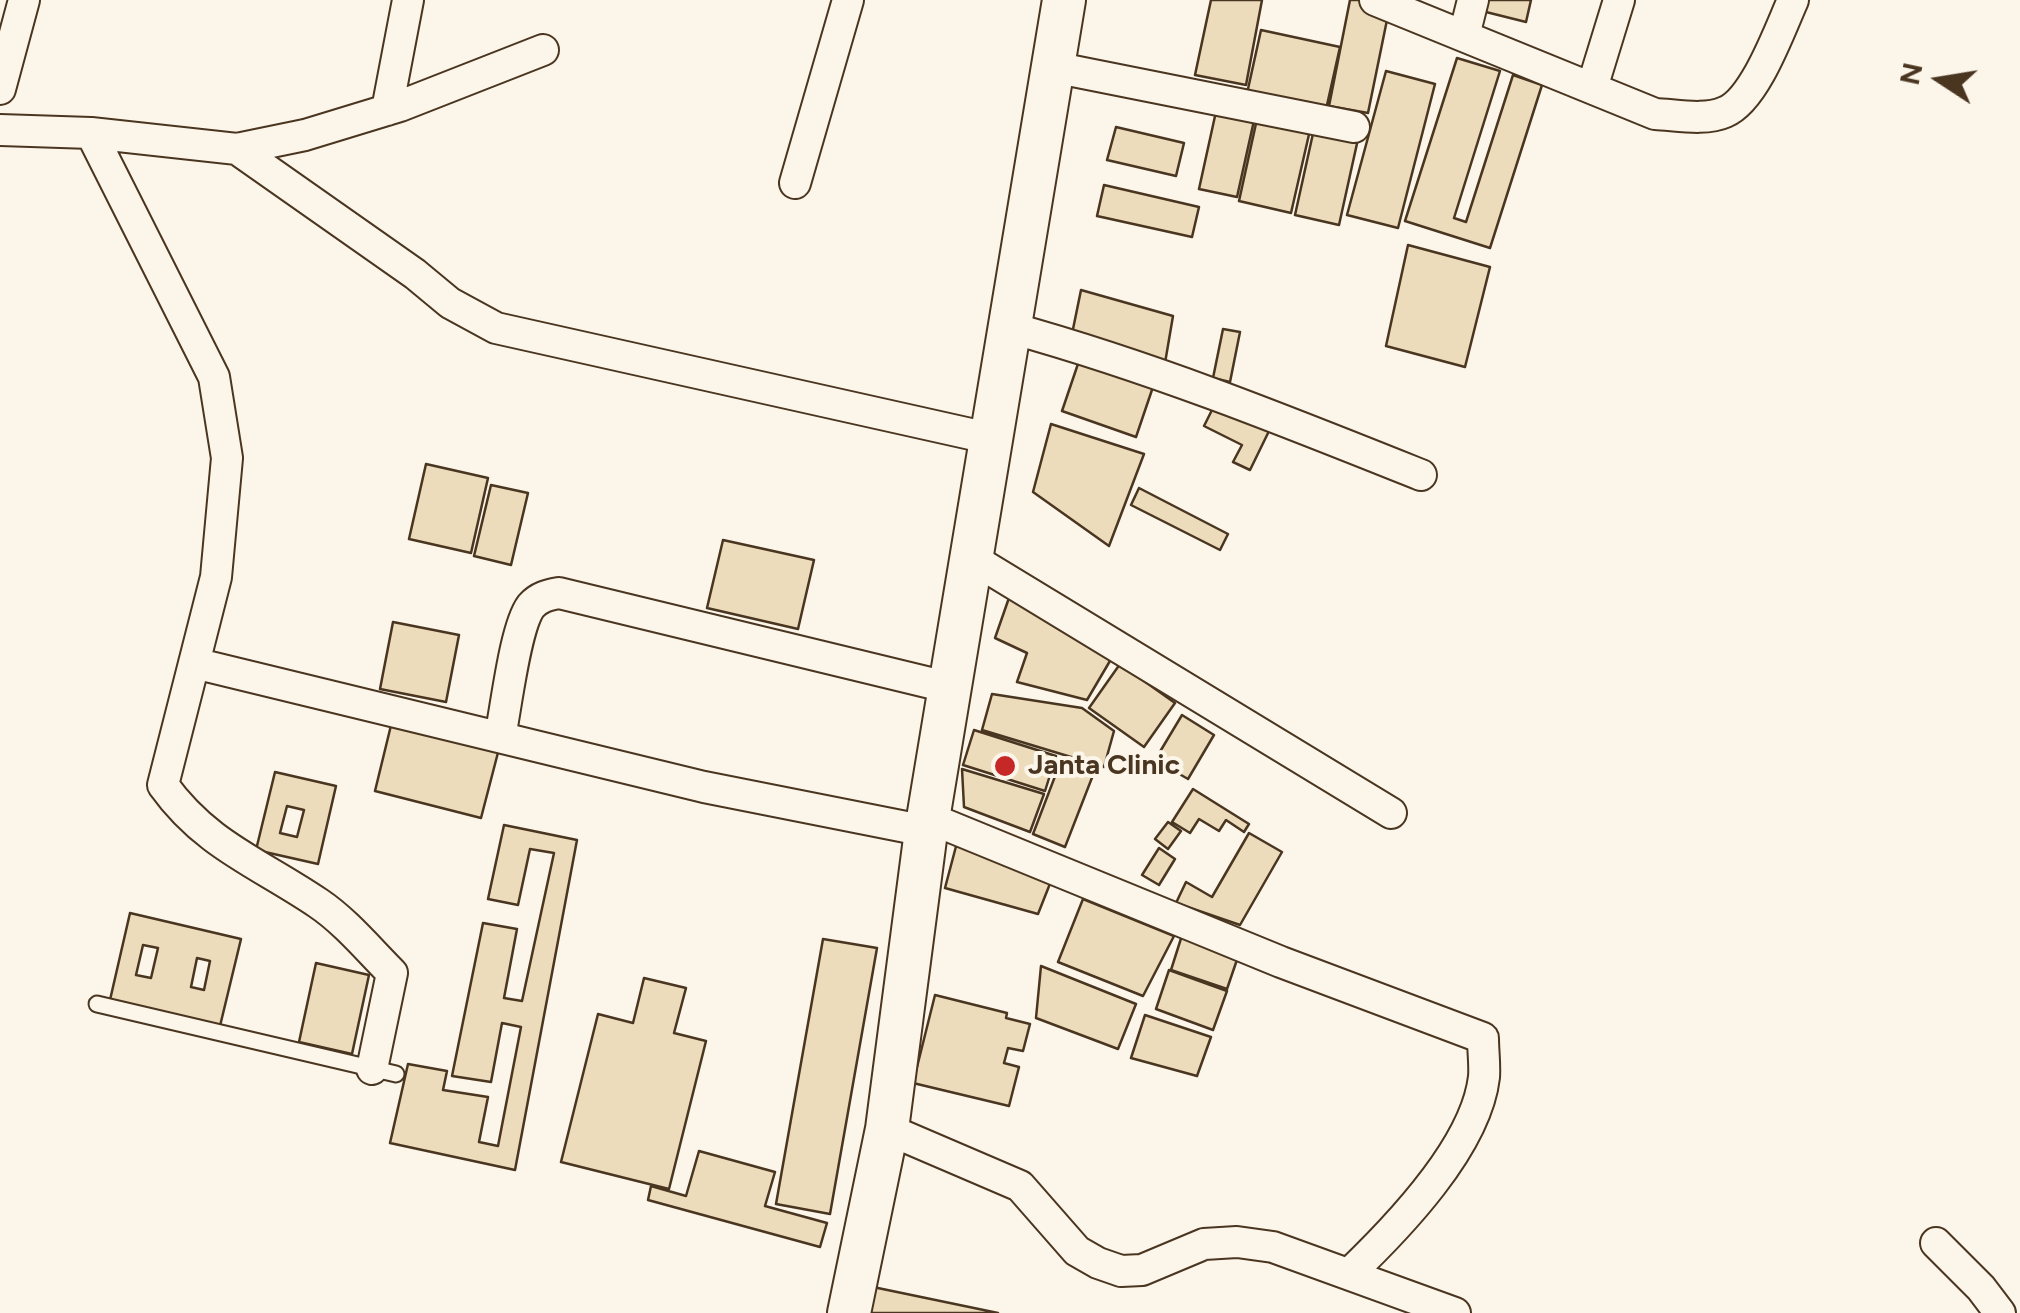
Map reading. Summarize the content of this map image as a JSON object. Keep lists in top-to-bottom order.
{
  "places": ["Janta Clinic"],
  "north": "left"
}
